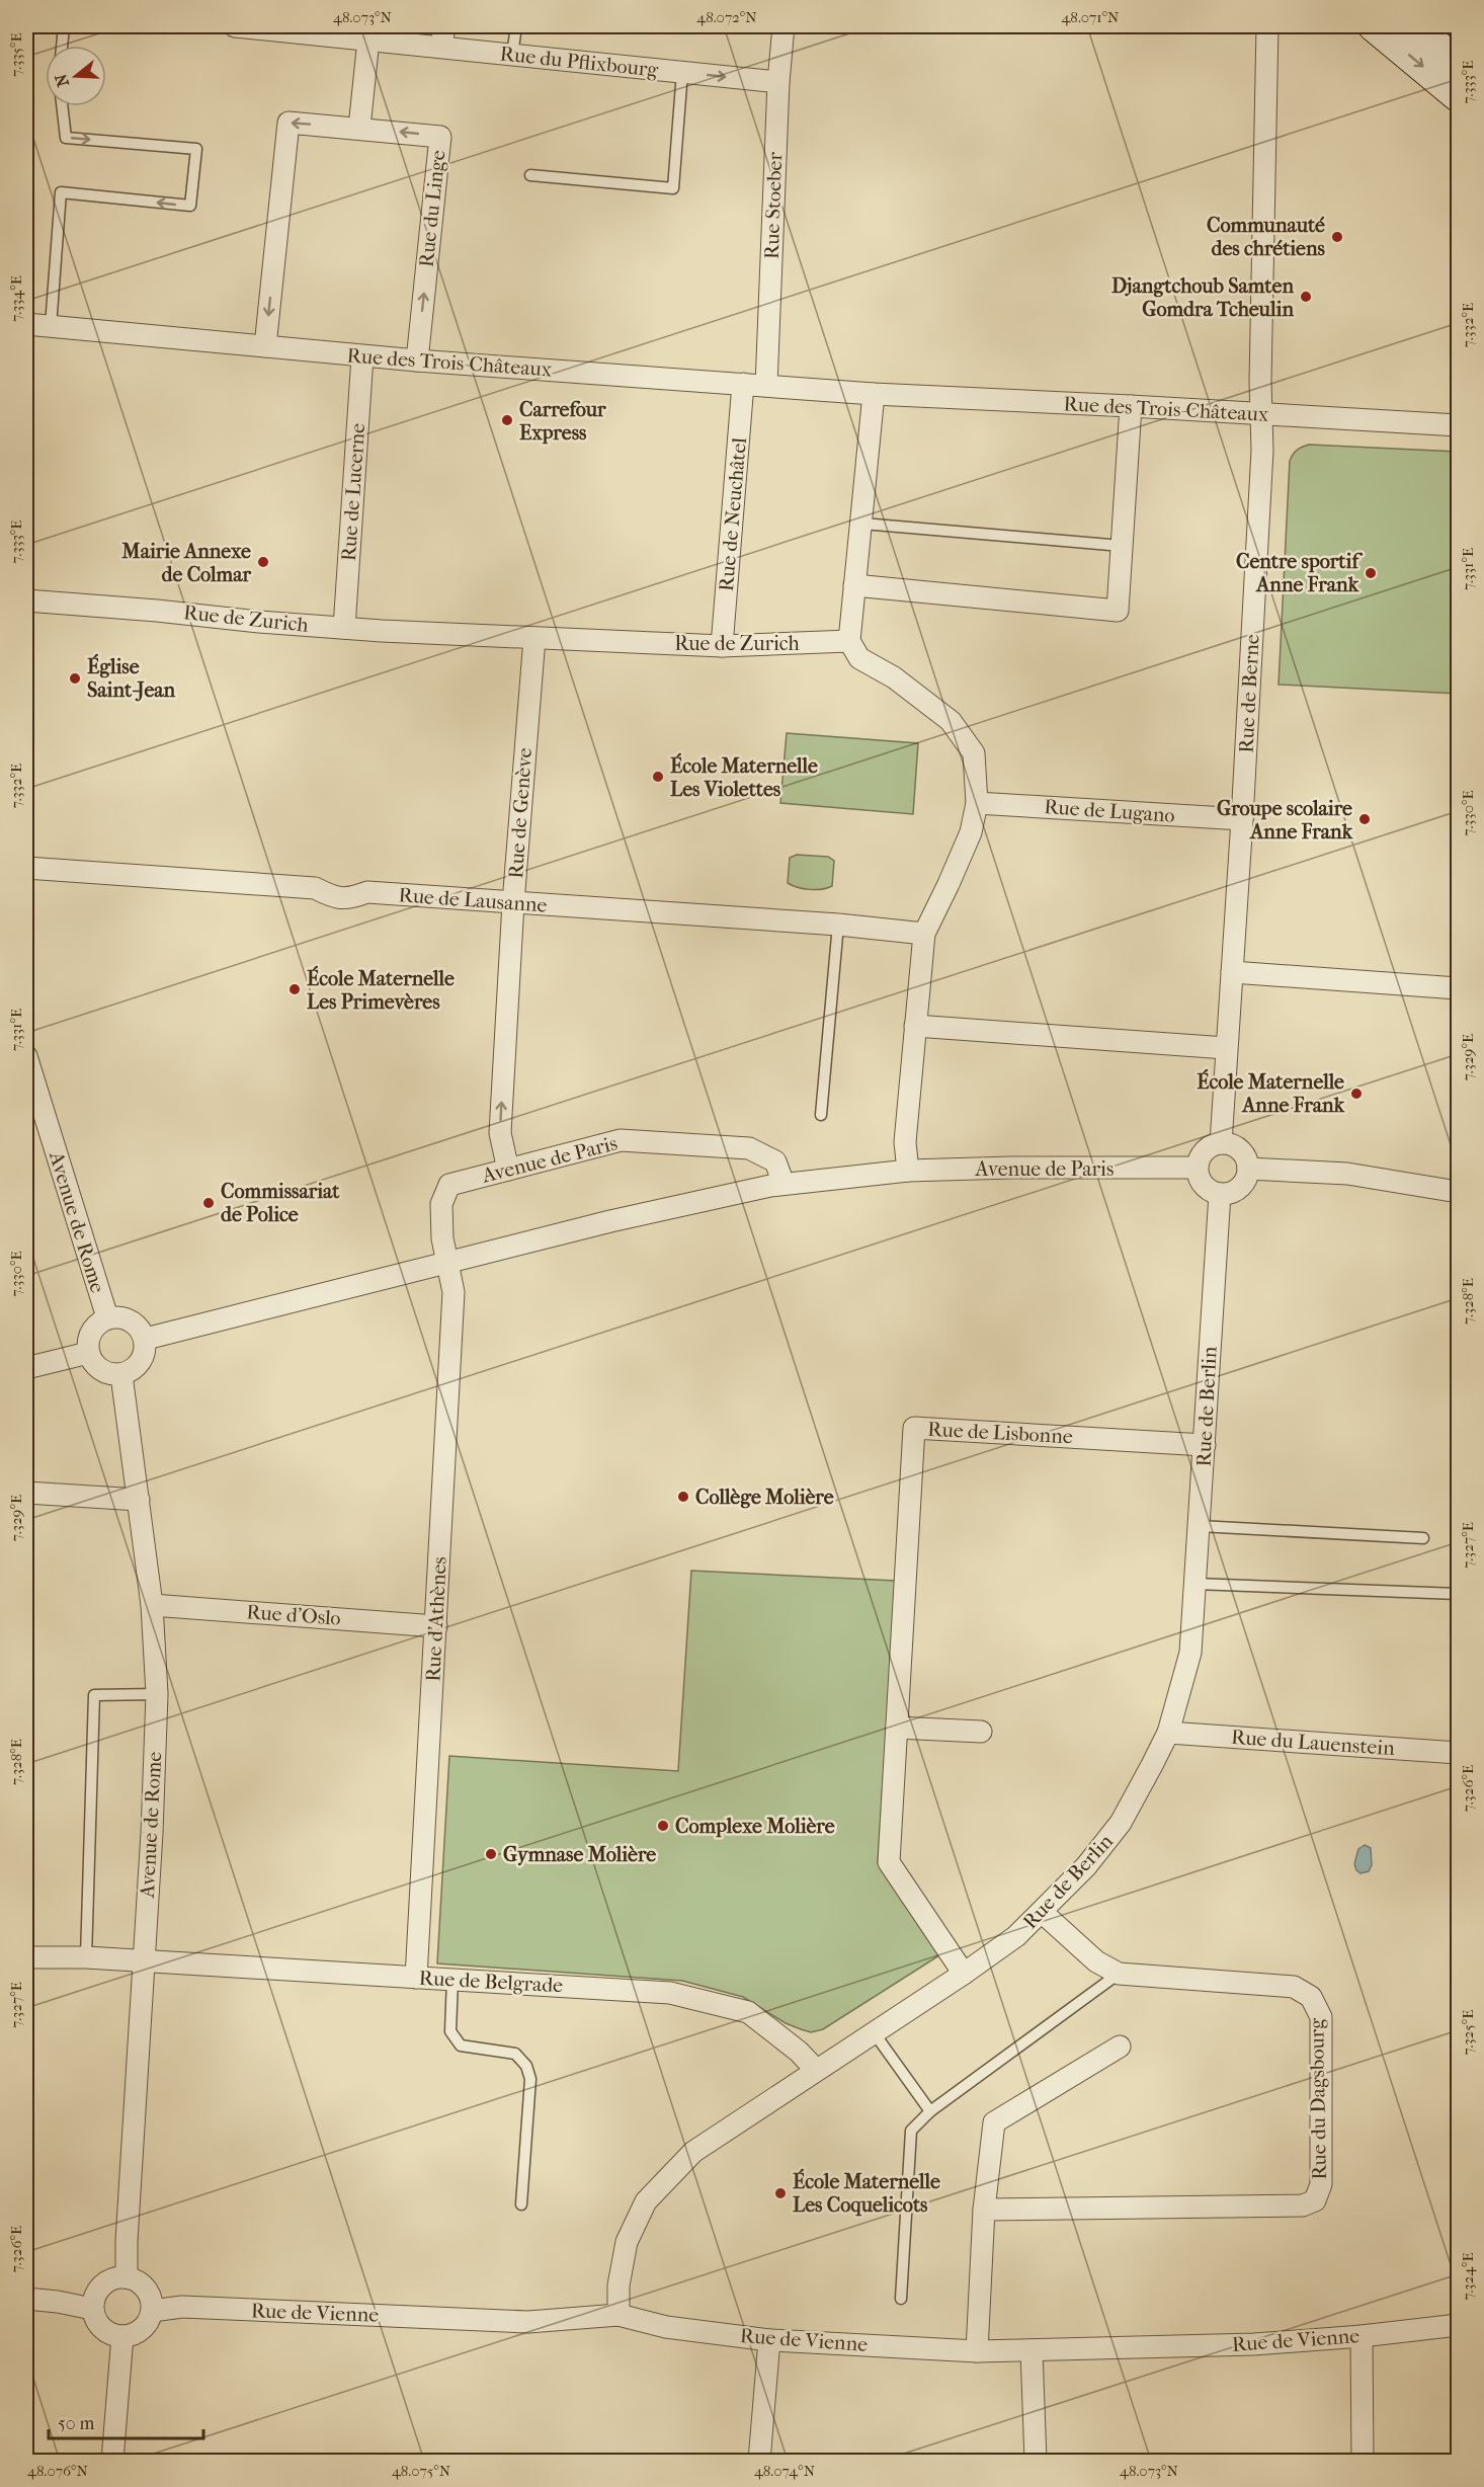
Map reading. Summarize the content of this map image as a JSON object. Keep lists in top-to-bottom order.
{
  "streets": {
    "street": [
      "Rue du Pflixbourg",
      "Rue Stoeber",
      "Rue du Linge",
      "Rue des Trois-Châteaux",
      "Rue de Lucerne",
      "Rue de Neuchâtel",
      "Rue de Zurich",
      "Rue de Berne",
      "Rue de Lugano",
      "Rue de Genève",
      "Rue de Lausanne",
      "Avenue de Paris",
      "Avenue de Rome",
      "Rue de Berlin",
      "Rue de Lisbonne",
      "Rue d'Oslo",
      "Rue d'Athènes",
      "Rue du Lauenstein",
      "Rue de Belgrade",
      "Rue du Dagsbourg",
      "Rue de Vienne"
    ]
  },
  "crossings": [
    ["Rue du Pflixbourg", "Rue Stoeber"],
    ["Rue Stoeber", "Rue des Trois-Châteaux"],
    ["Rue du Linge", "Rue des Trois-Châteaux"],
    ["Rue des Trois-Châteaux", "Rue de Lucerne"],
    ["Rue des Trois-Châteaux", "Rue de Neuchâtel"],
    ["Rue des Trois-Châteaux", "Rue de Berne"],
    ["Rue de Lucerne", "Rue de Zurich"],
    ["Rue de Neuchâtel", "Rue de Zurich"],
    ["Rue de Zurich", "Rue de Genève"],
    ["Rue de Berne", "Rue de Lugano"],
    ["Rue de Berne", "Avenue de Paris"],
    ["Rue de Berne", "Rue de Berlin"],
    ["Rue de Genève", "Rue de Lausanne"],
    ["Rue de Genève", "Avenue de Paris"],
    ["Avenue de Paris", "Avenue de Rome"],
    ["Avenue de Paris", "Rue de Berlin"],
    ["Avenue de Paris", "Rue d'Athènes"],
    ["Avenue de Rome", "Rue d'Oslo"],
    ["Avenue de Rome", "Rue de Belgrade"],
    ["Avenue de Rome", "Rue de Vienne"],
    ["Rue de Berlin", "Rue de Lisbonne"],
    ["Rue de Berlin", "Rue du Lauenstein"],
    ["Rue de Berlin", "Rue de Belgrade"],
    ["Rue de Berlin", "Rue du Dagsbourg"],
    ["Rue de Berlin", "Rue de Vienne"],
    ["Rue d'Oslo", "Rue d'Athènes"],
    ["Rue d'Athènes", "Rue de Belgrade"]
  ],
  "one_way": ["Rue de Genève"],
  "places": [
    "Communauté des chrétiens",
    "Djangtchoub Samten Gomdra Tcheulin",
    "Carrefour Express",
    "Mairie Annexe de Colmar",
    "Centre sportif Anne Frank",
    "Église Saint-Jean",
    "École Maternelle Les Violettes",
    "Groupe scolaire Anne Frank",
    "École Maternelle Les Primevères",
    "École Maternelle Anne Frank",
    "Commissariat de Police",
    "Collège Molière",
    "Complexe Molière",
    "Gymnase Molière",
    "École Maternelle Les Coquelicots"
  ],
  "scale_bar": "50 m",
  "north": "left",
  "coordinates": [
    "48.073°N",
    "48.072°N",
    "48.071°N",
    "7.335°E",
    "7.333°E",
    "7.334°E",
    "7.332°E",
    "7.331°E",
    "7.330°E",
    "7.329°E",
    "7.328°E",
    "7.327°E",
    "7.326°E",
    "7.325°E",
    "7.324°E",
    "48.076°N",
    "48.075°N",
    "48.074°N"
  ]
}
